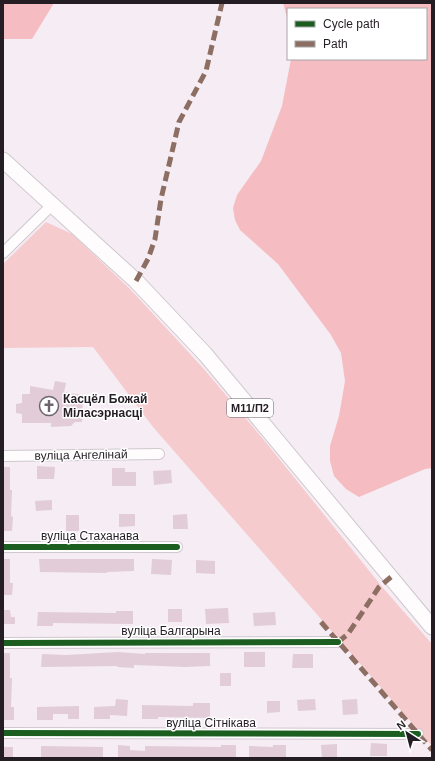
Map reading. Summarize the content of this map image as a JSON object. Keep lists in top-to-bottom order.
{
  "streets": {
    "highway": ["М11/П2"],
    "street": [
      "вуліца Ангелінай",
      "вуліца Стаханава",
      "вуліца Балгарына",
      "вуліца Сітнікава"
    ]
  },
  "places": {
    "church": ["Касцёл Божай Міласэрнасці"]
  },
  "legend": ["Cycle path", "Path"],
  "north": "top left"
}
